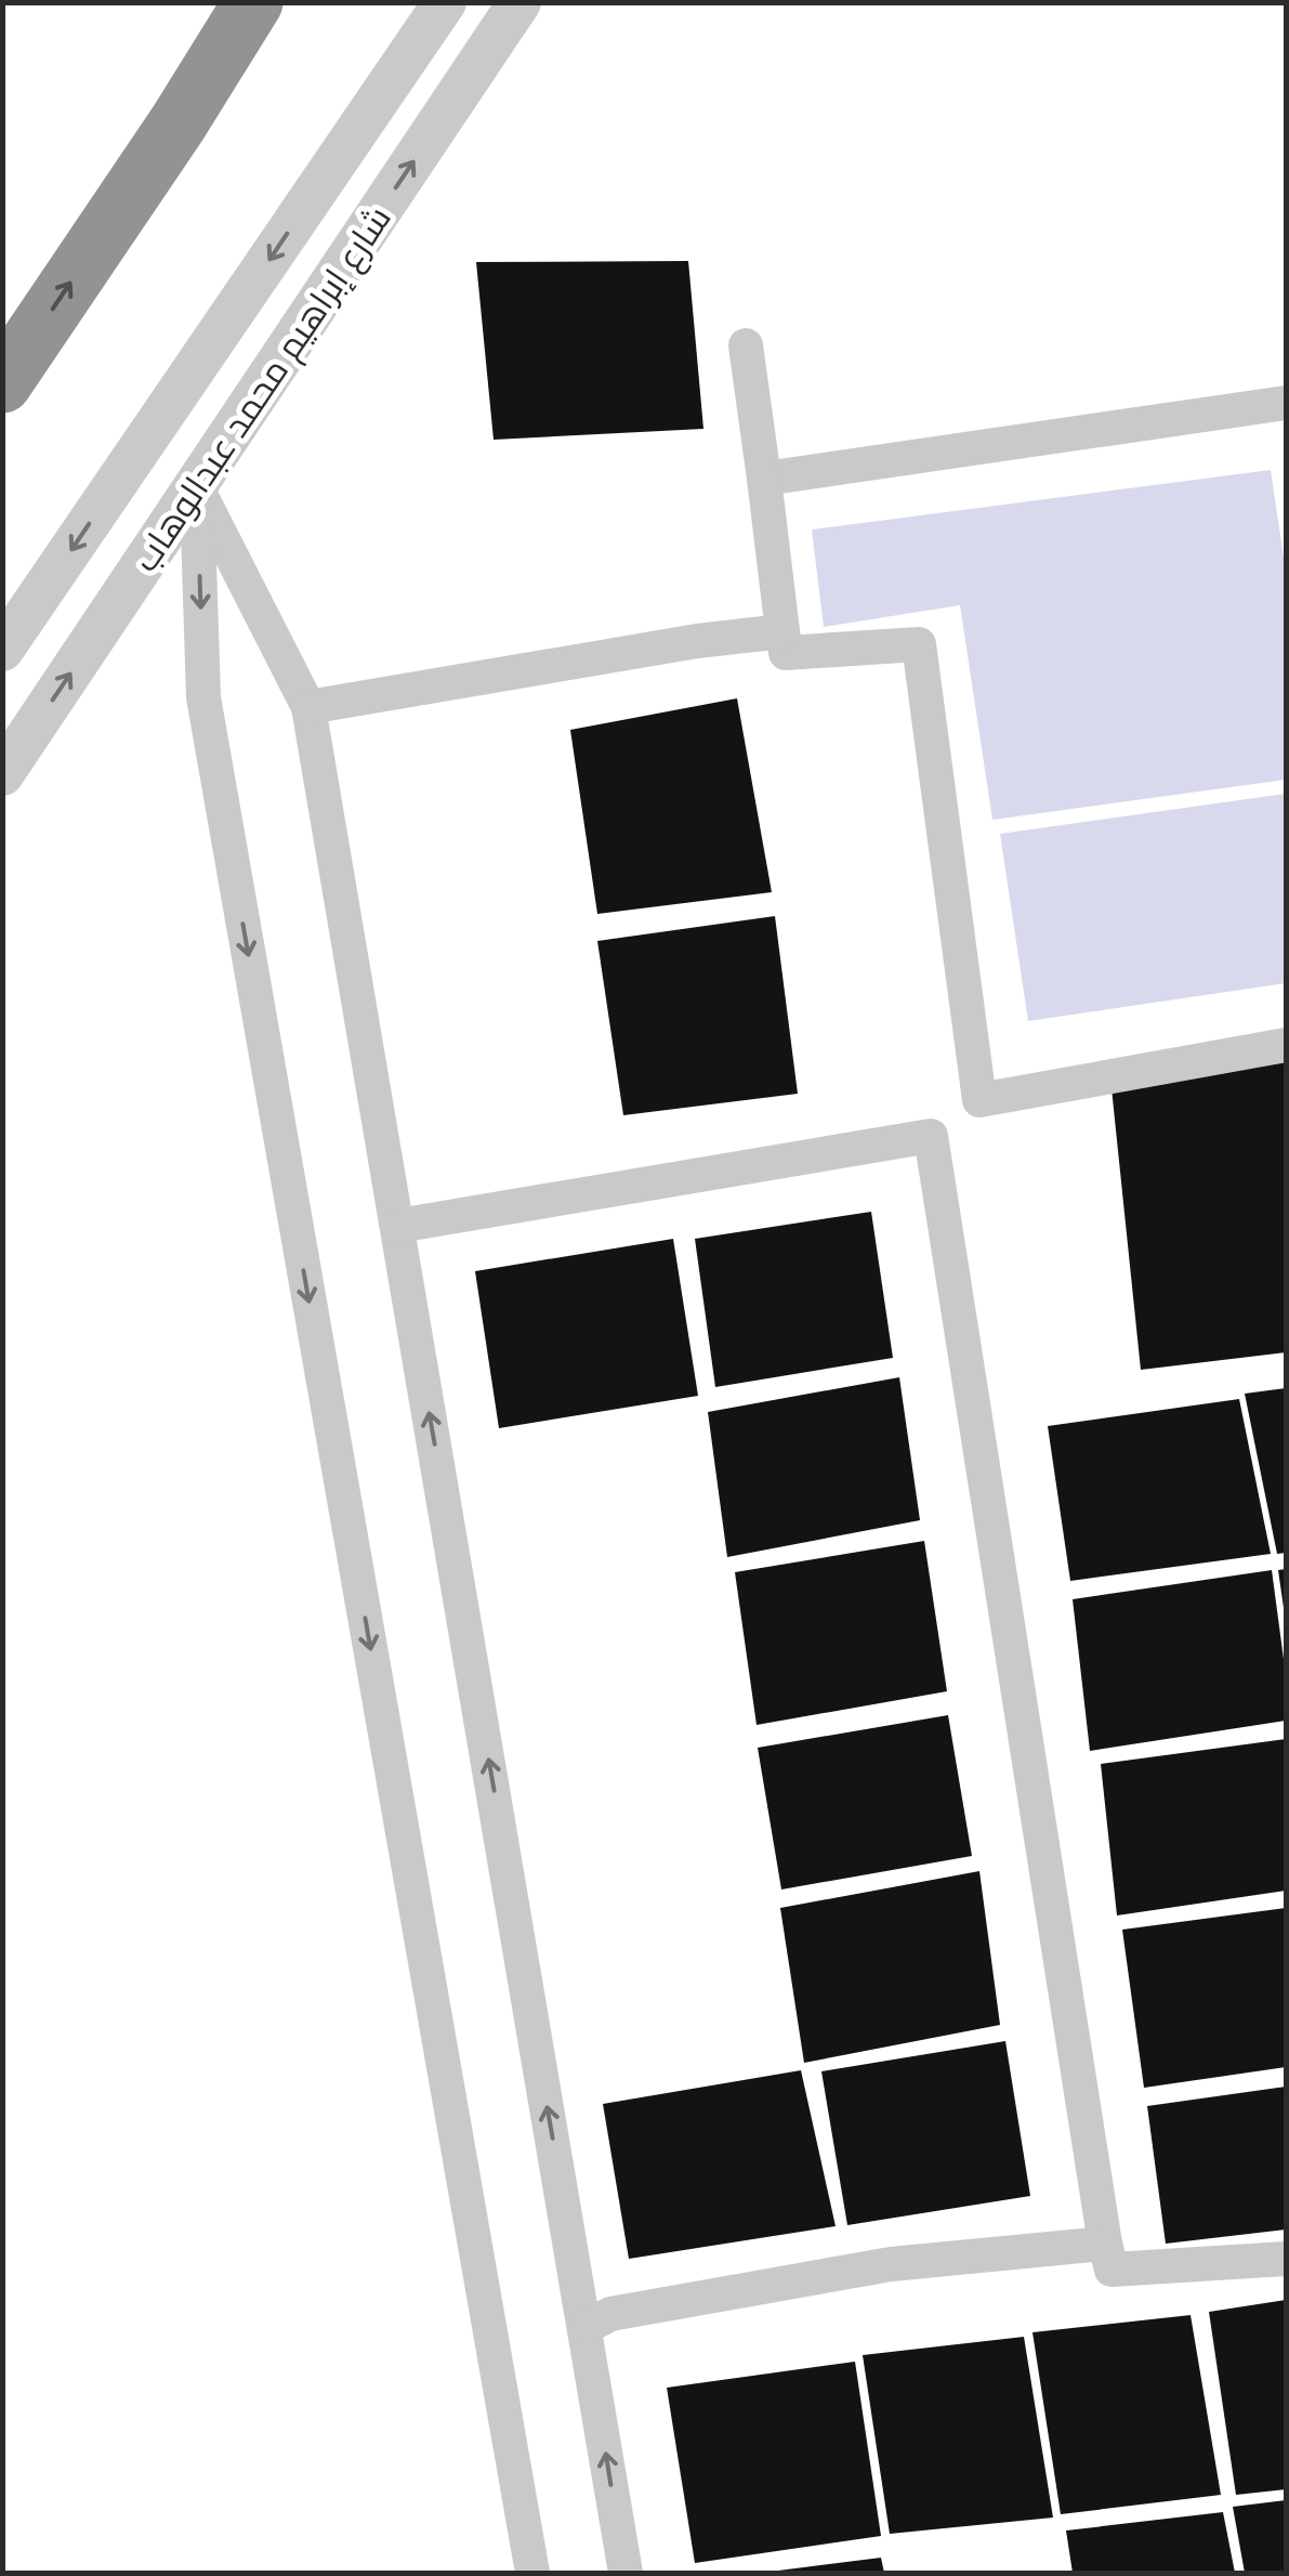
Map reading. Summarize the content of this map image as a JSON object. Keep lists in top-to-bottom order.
{
  "streets": {
    "street": ["شارع إبراهيم محمد عبدالوهاب"]
  }
}
